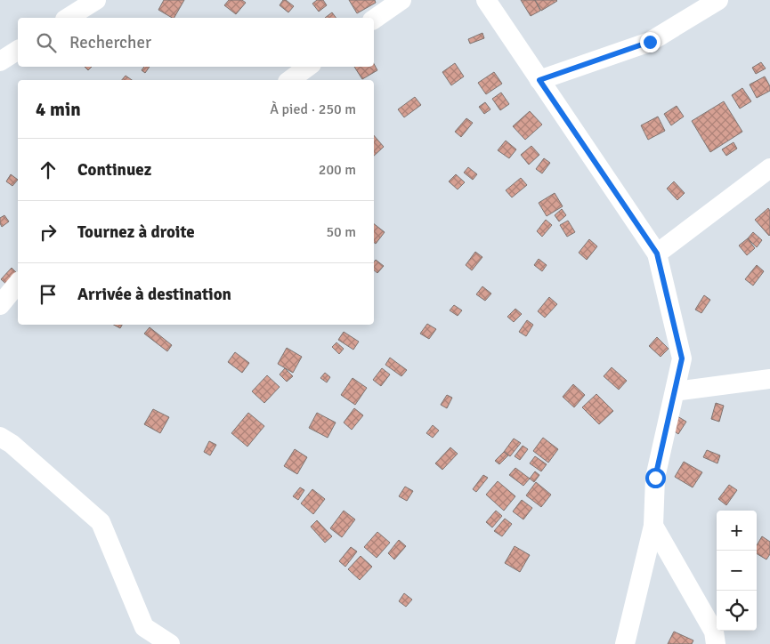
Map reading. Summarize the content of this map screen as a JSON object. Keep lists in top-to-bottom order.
{
  "page": {
    "search": "Rechercher",
    "heading": ["4 min", "À pied · 250 m"],
    "list": [
      ["Continuez", "200 m"],
      ["Tournez à droite", "50 m"],
      "Arrivée à destination"
    ],
    "map_buttons": ["+", "−"]
  }
}
